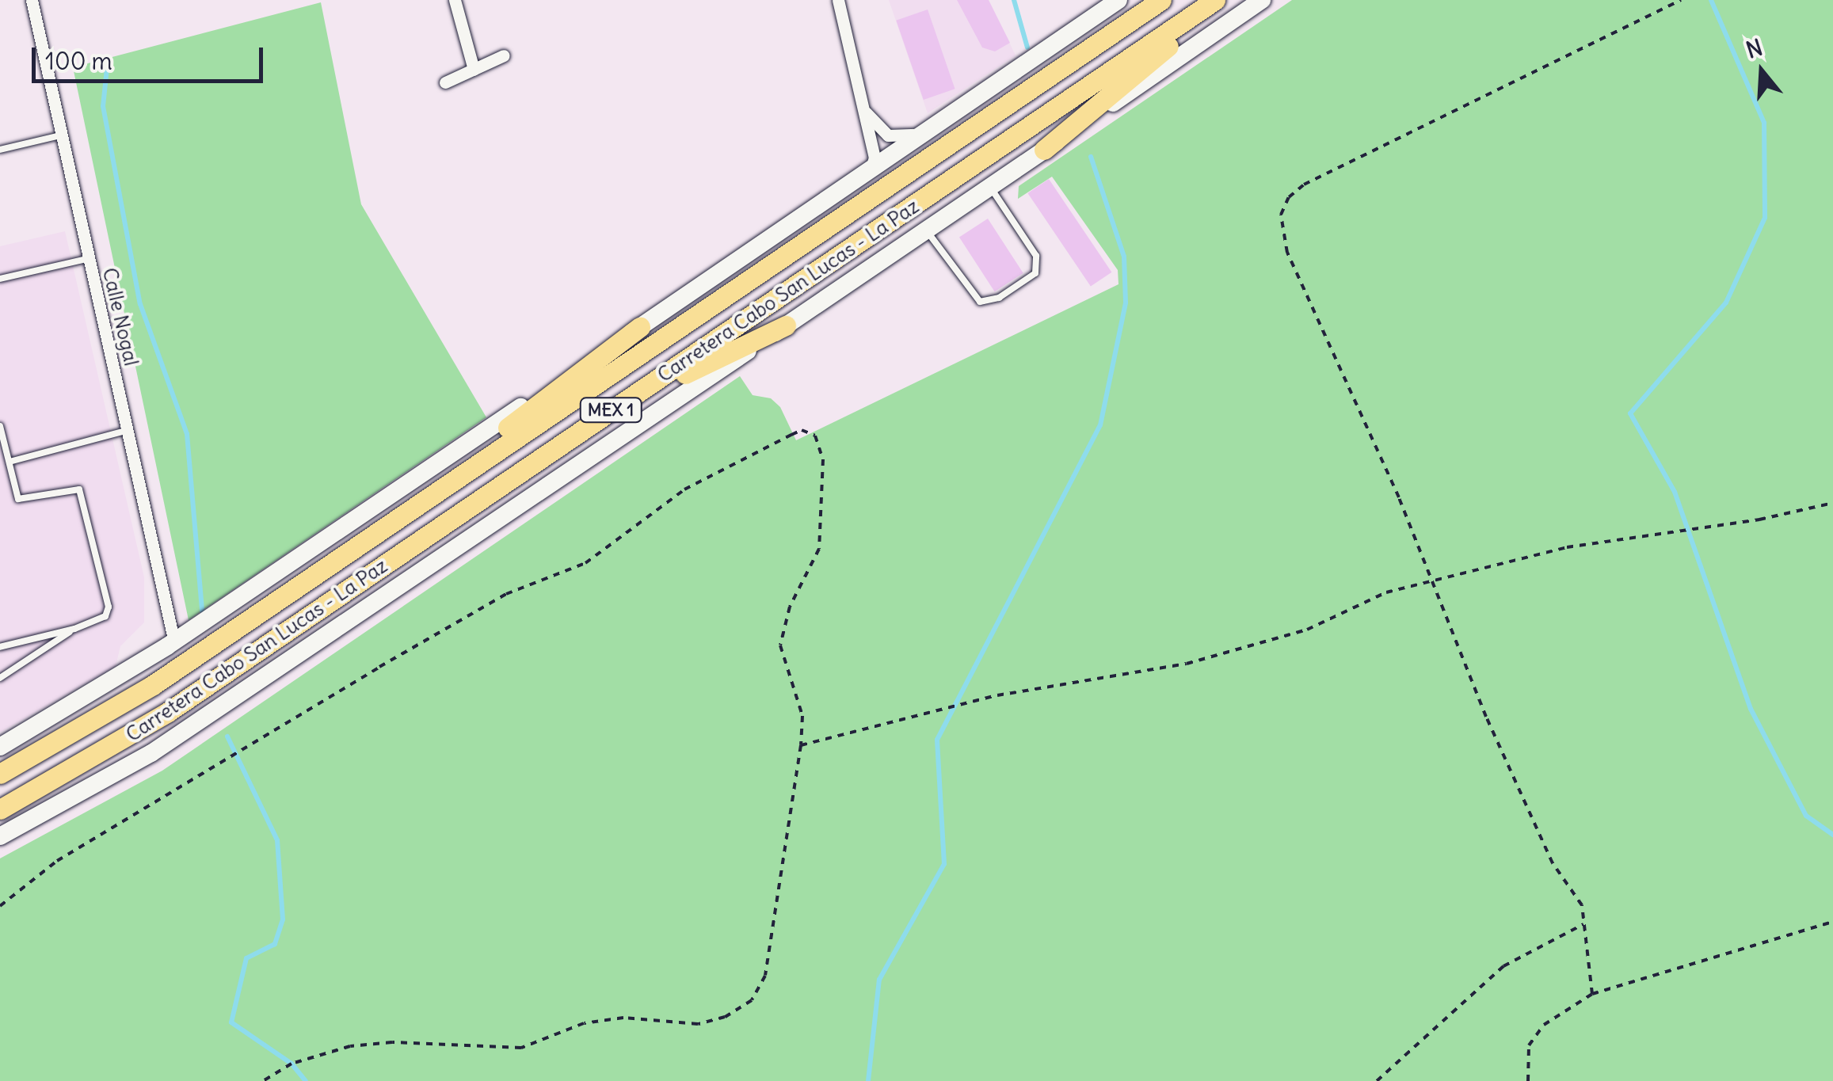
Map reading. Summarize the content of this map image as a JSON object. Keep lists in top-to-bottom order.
{
  "streets": {
    "highway": ["Carretera Cabo San Lucas - La Paz", "MEX 1"],
    "street": ["Calle Nogal"]
  },
  "scale_bar": "100 m",
  "north": "top"
}
